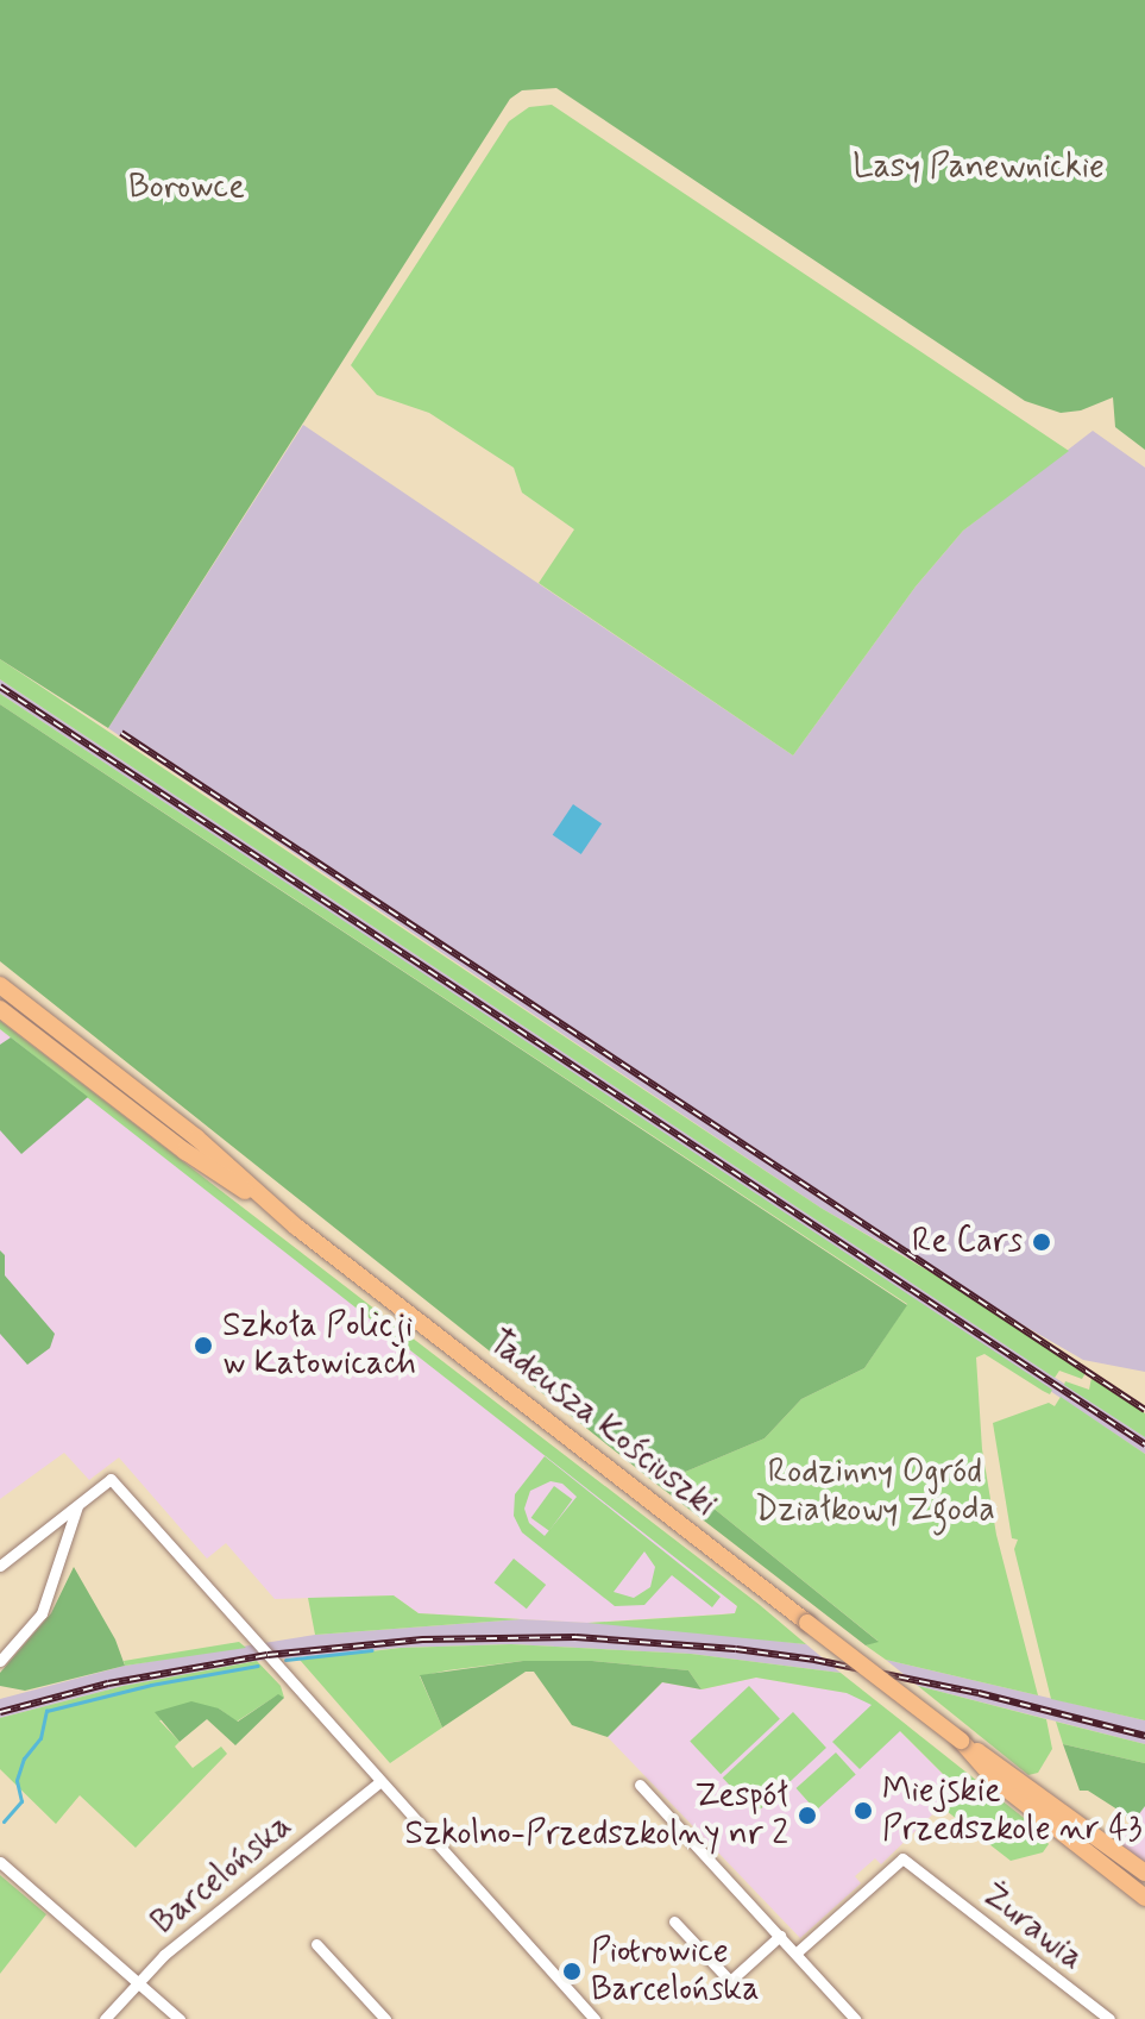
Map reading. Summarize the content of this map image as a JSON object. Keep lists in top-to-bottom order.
{
  "streets": {
    "main road": ["Tadeusza Kościuszki"],
    "street": ["Barcelońska", "Żurawia"]
  },
  "parks": ["Lasy Panewnickie", "Borowce", "Rodzinny Ogród Działkowy Zgoda"],
  "places": [
    "Re Cars",
    "Szkoła Policji w Katowicach",
    "Miejskie Przedszkole nr 43",
    "Zespół Szkolno-Przedszkolny nr 2",
    "Piotrowice Barcelońska"
  ]
}
